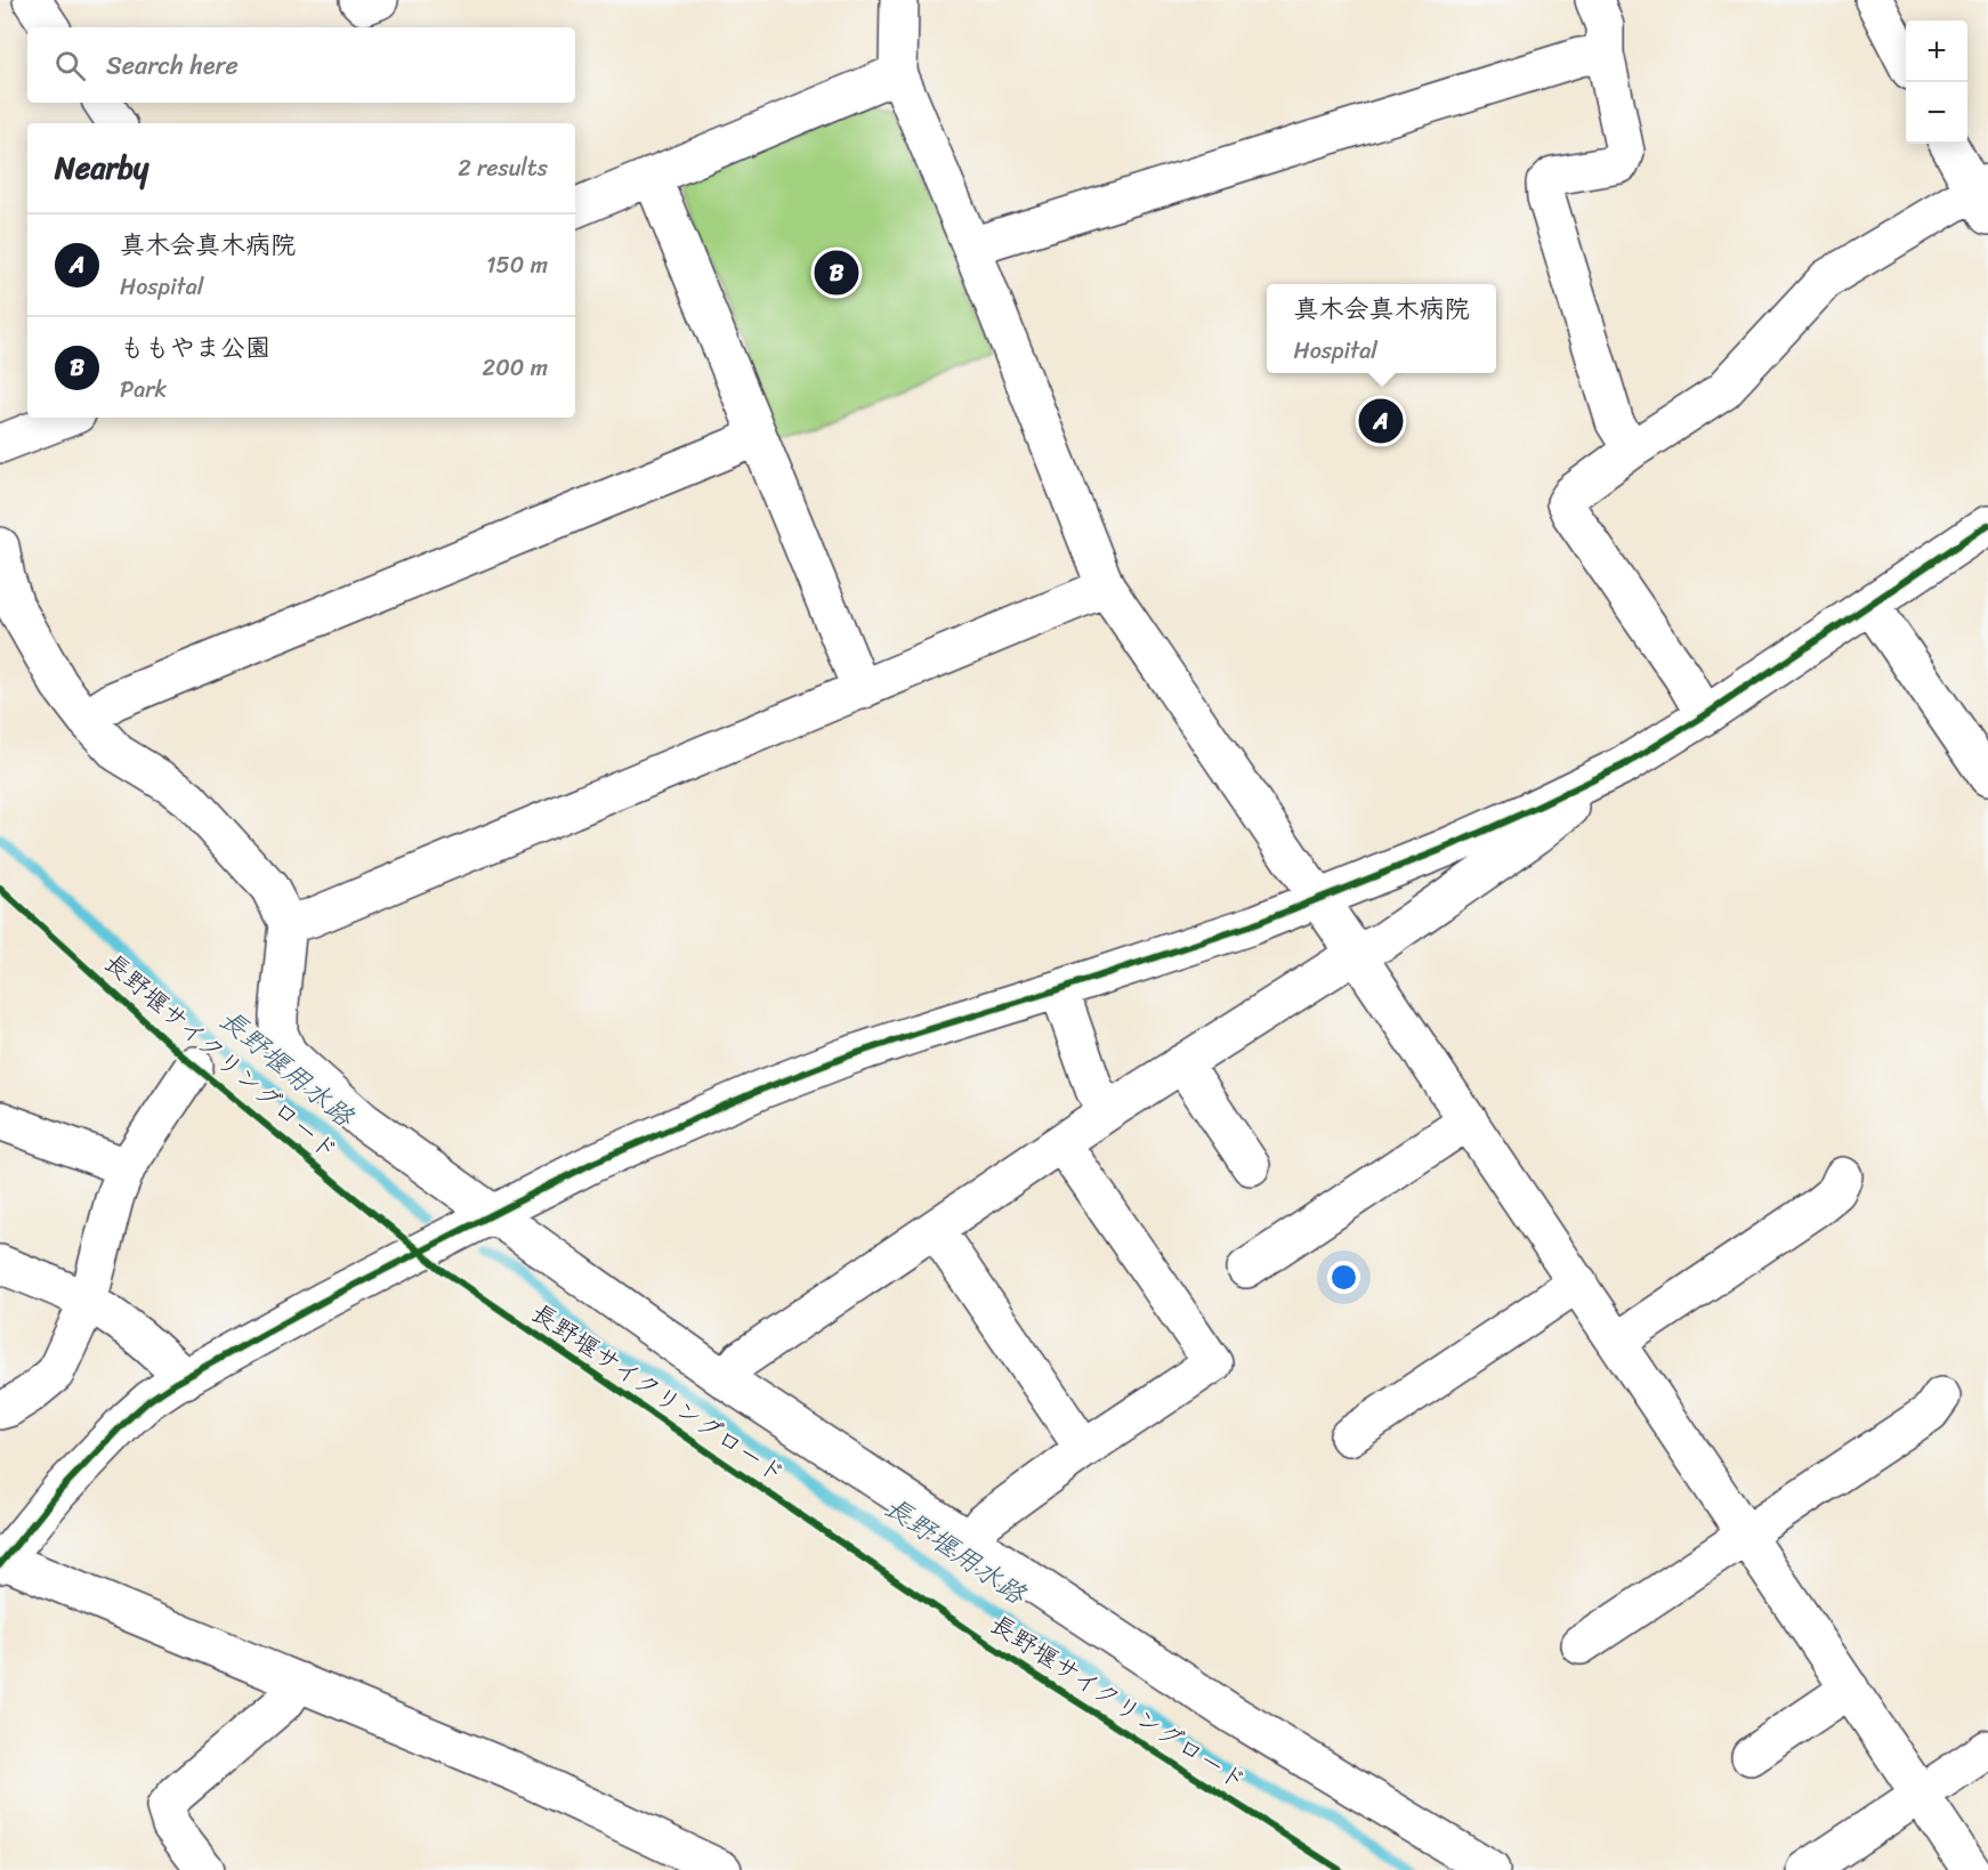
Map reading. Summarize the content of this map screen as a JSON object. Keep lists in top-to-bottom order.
{
  "streets": {
    "cycle path": ["長野堰サイクリングロード"]
  },
  "water": ["長野堰用水路"],
  "page": {
    "map_buttons": ["+", "−"],
    "search": "Search here",
    "heading": ["Nearby", "2 results"],
    "list": [
      {
        "mark": "A",
        "name": "真木会真木病院",
        "note": "Hospital",
        "value": "150 m"
      },
      {
        "mark": "B",
        "name": "ももやま公園",
        "note": "Park",
        "value": "200 m"
      }
    ],
    "pins": ["B", "A"],
    "popup": ["真木会真木病院", "Hospital"]
  }
}
